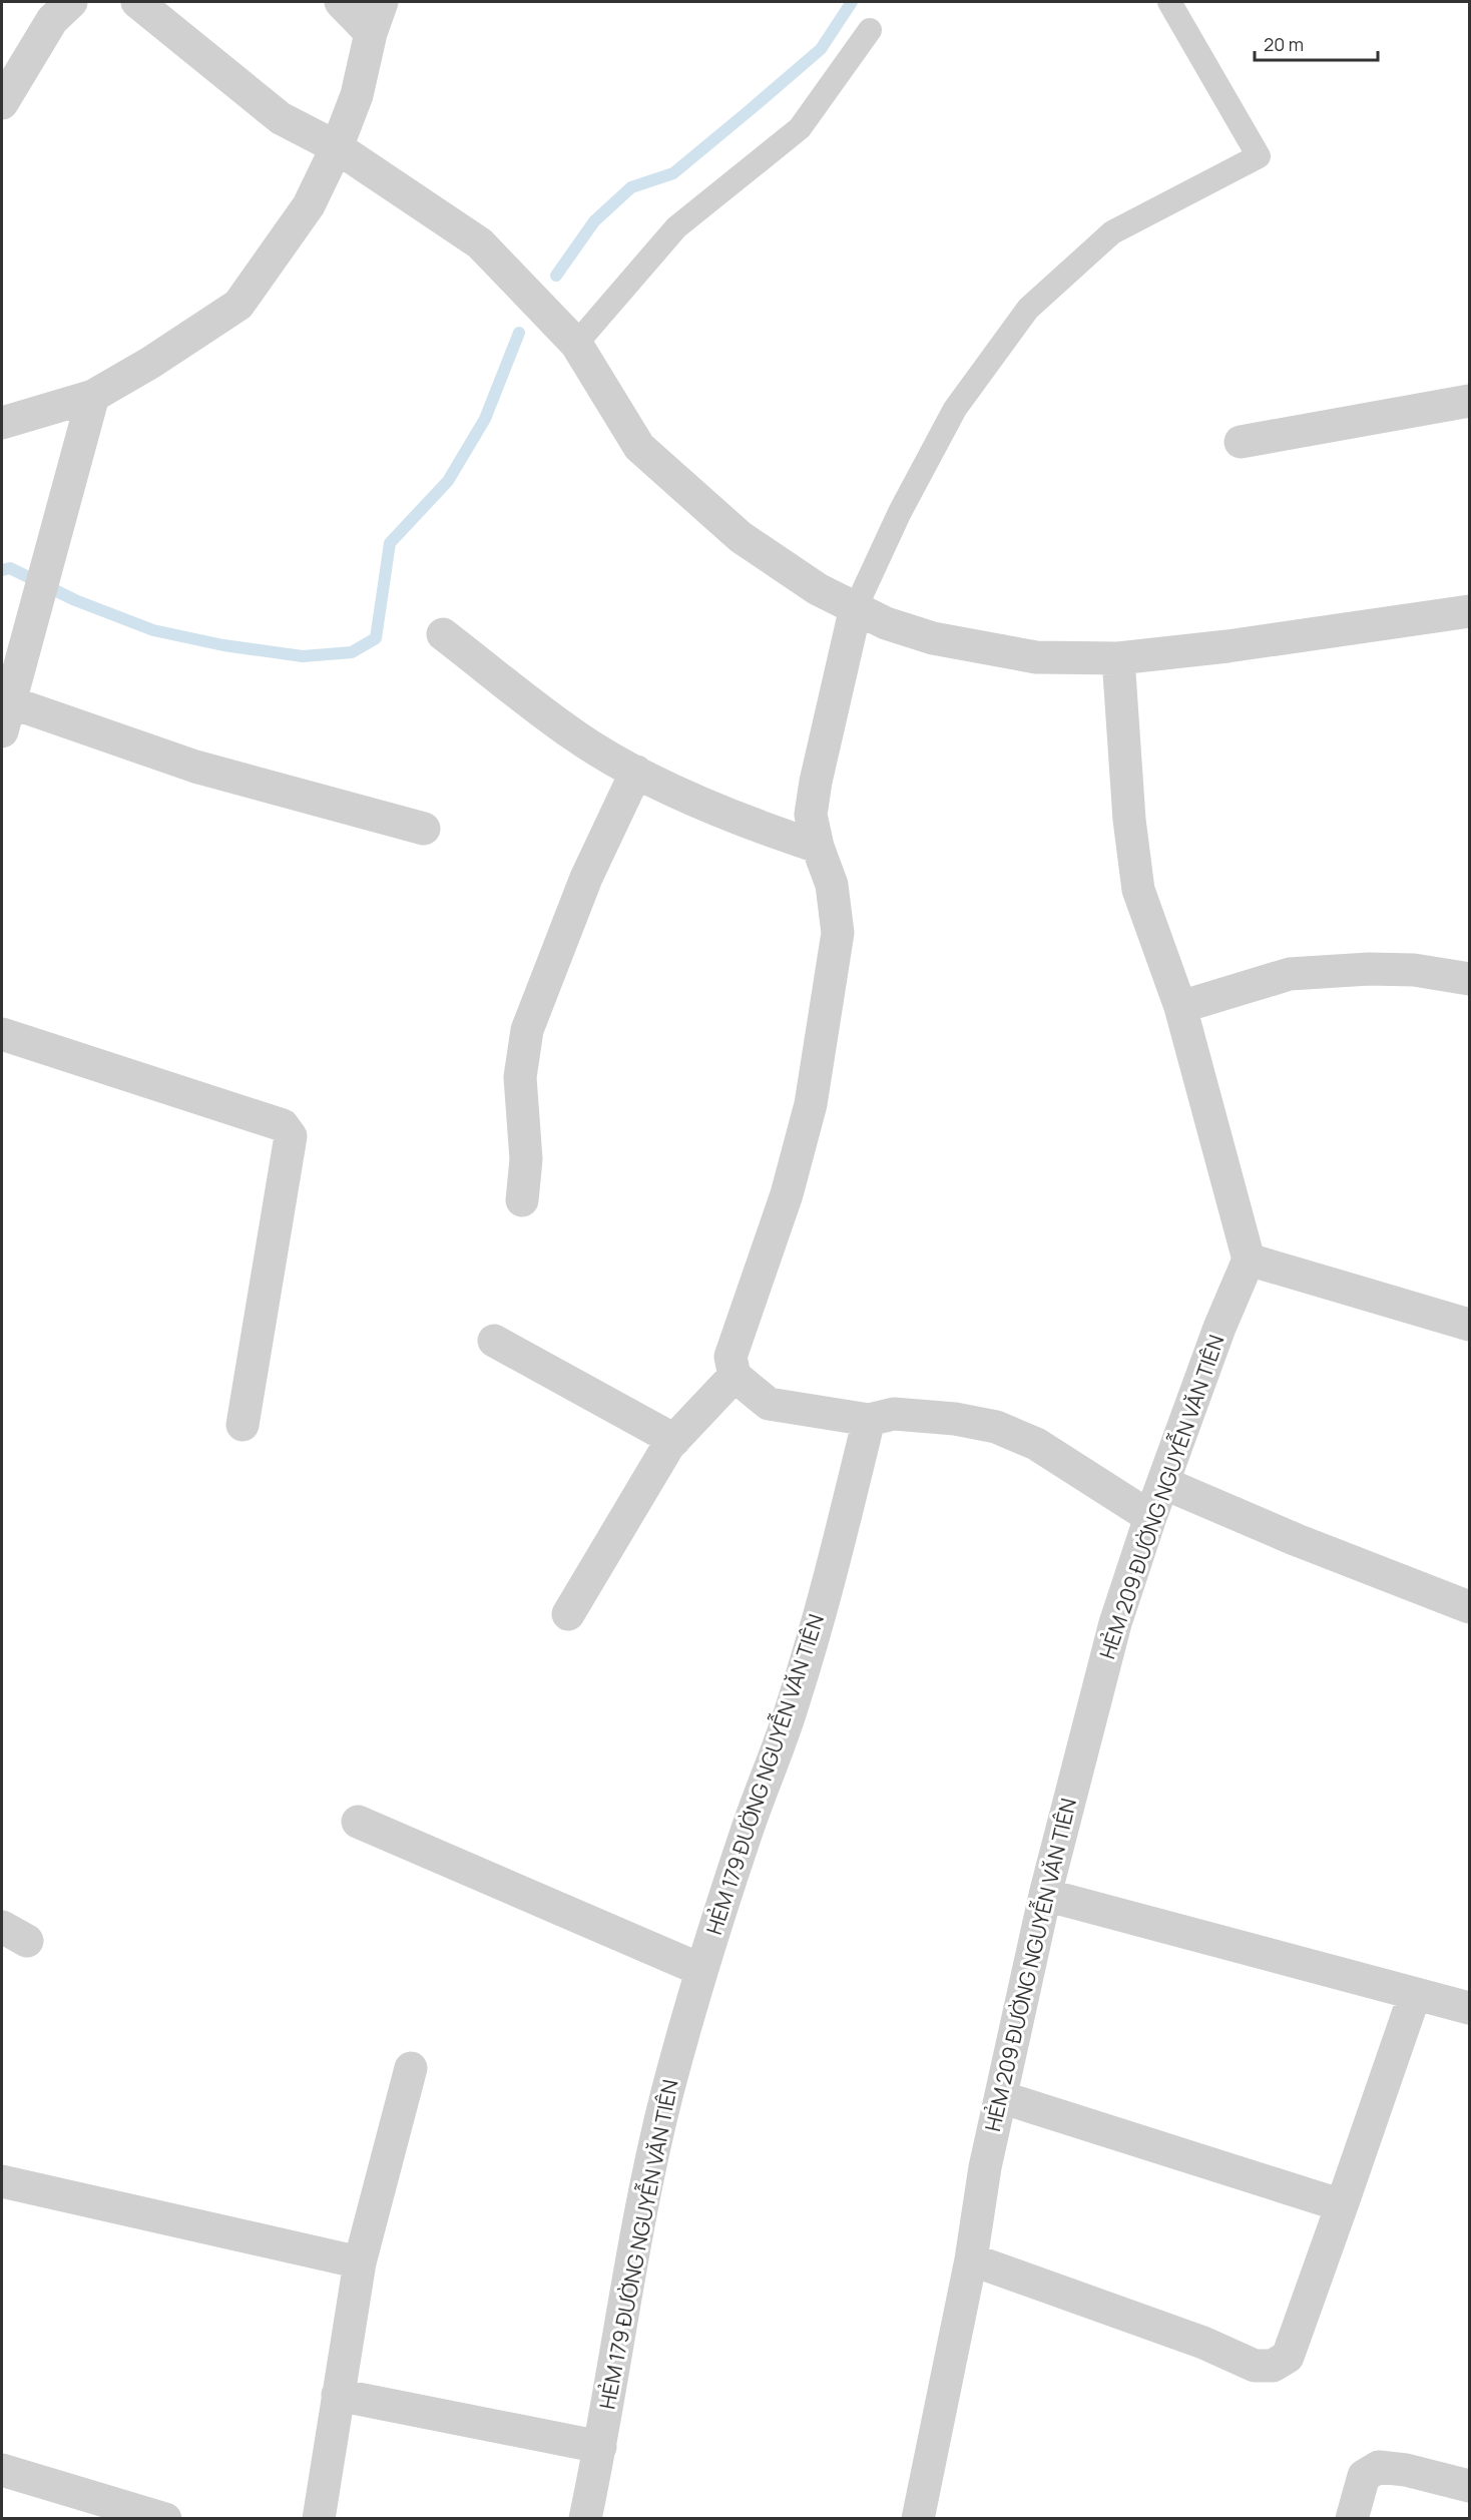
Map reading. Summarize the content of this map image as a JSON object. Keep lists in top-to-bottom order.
{
  "streets": {
    "street": ["HẺM 209 ĐƯỜNG NGUYỄN VĂN TIÊN", "HẺM 179 ĐƯỜNG NGUYỄN VĂN TIÊN"]
  },
  "scale_bar": "20 m"
}
